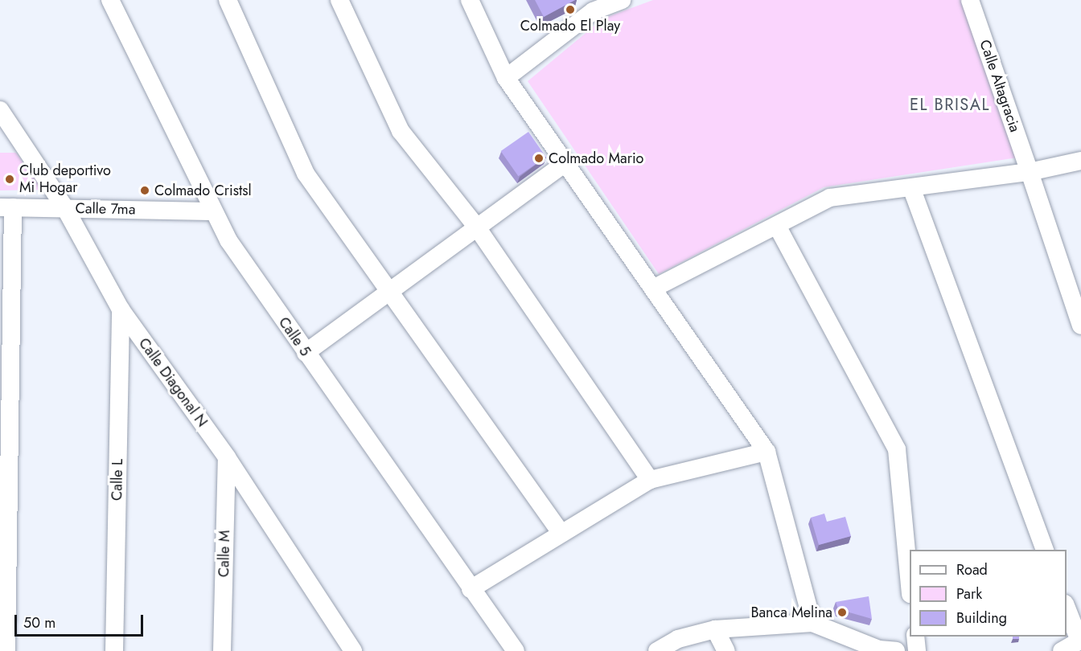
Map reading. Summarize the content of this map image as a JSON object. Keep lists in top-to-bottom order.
{
  "streets": {
    "street": [
      "Calle Altagracia",
      "Calle 7ma",
      "Calle 5",
      "Calle Diagonal N",
      "Calle L",
      "Calle M"
    ]
  },
  "crossings": [
    ["Calle 7ma", "Calle 5"],
    ["Calle 7ma", "Calle Diagonal N"],
    ["Calle Diagonal N", "Calle L"],
    ["Calle Diagonal N", "Calle M"]
  ],
  "districts": ["EL BRISAL"],
  "places": [
    "Colmado El Play",
    "Colmado Mario",
    "Club deportivo Mi Hogar",
    "Colmado Cristsl",
    "Banca Melina"
  ],
  "legend": ["Road", "Park", "Building"],
  "scale_bar": "50 m"
}
